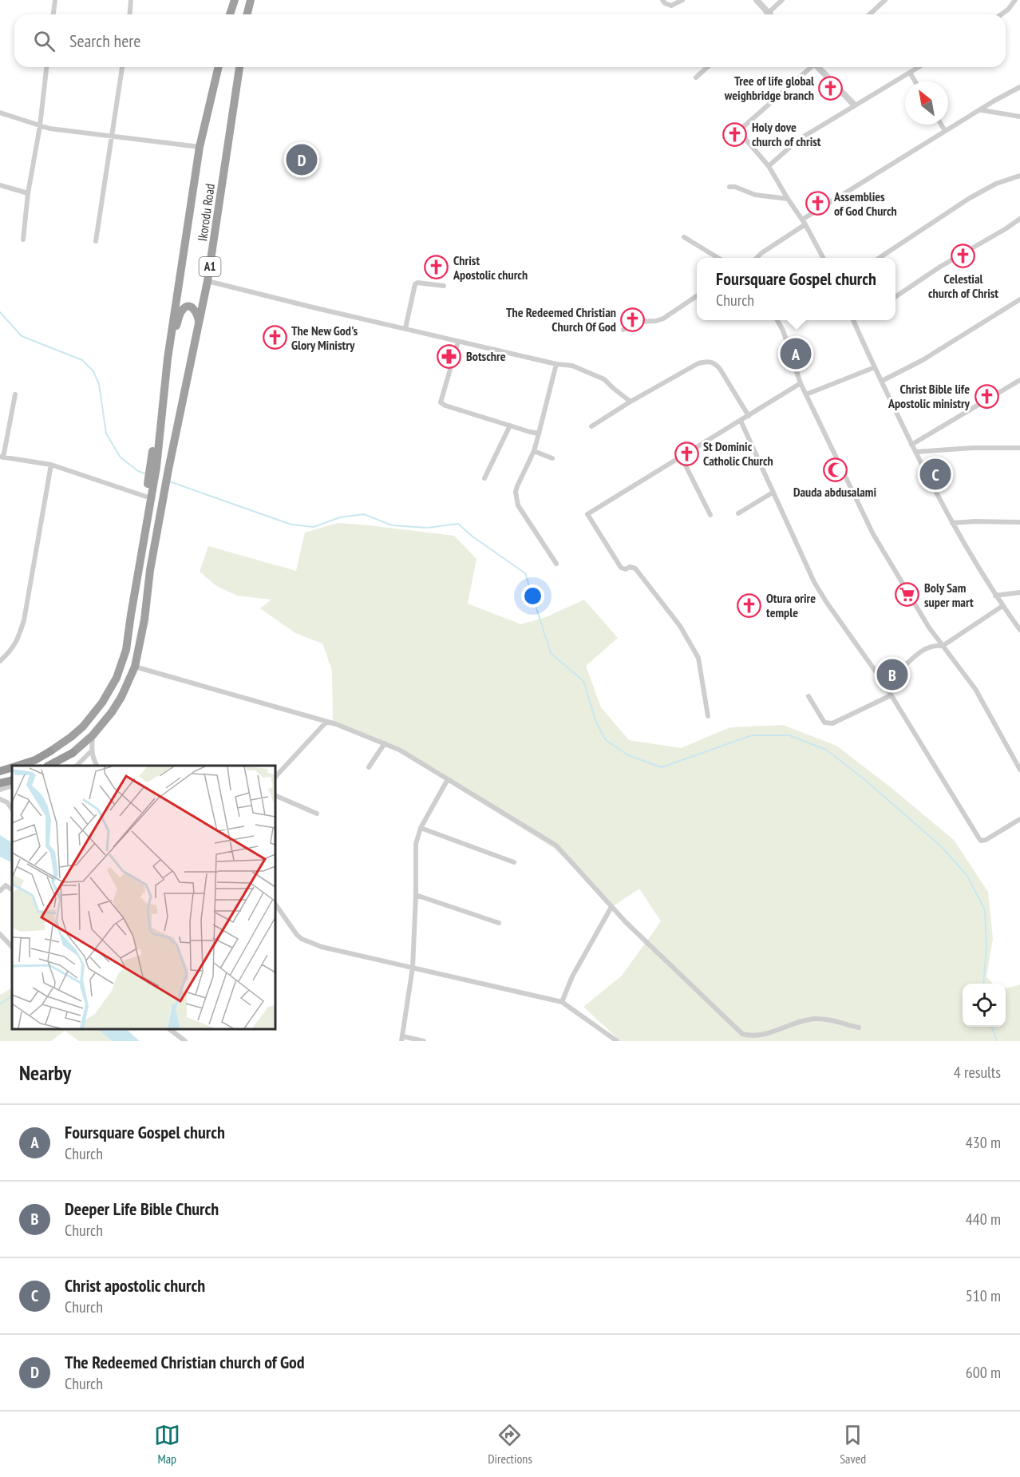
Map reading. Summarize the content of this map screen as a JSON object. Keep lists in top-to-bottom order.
{
  "streets": {
    "highway": ["Ikorodu Road", "A1"]
  },
  "places": {
    "church": [
      "Tree of life global weighbridge branch",
      "Holy dove church of christ",
      "Assemblies of God Church",
      "Celestial church of Christ",
      "Christ Apostolic church",
      "The Redeemed Christian Church Of God",
      "The New God's Glory Ministry",
      "Christ Bible life Apostolic ministry",
      "St Dominic Catholic Church",
      "Otura orire temple"
    ],
    "pharmacy": ["Botschre"],
    "mosque": ["Dauda abdusalami"],
    "supermarket": ["Boly Sam super mart"]
  },
  "north": "top left",
  "page": {
    "search": "Search here",
    "pins": [
      "D",
      "A",
      "C",
      "B"
    ],
    "popup": ["Foursquare Gospel church", "Church"],
    "heading": ["Nearby", "4 results"],
    "list": [
      {
        "mark": "A",
        "name": "Foursquare Gospel church",
        "note": "Church",
        "value": "430 m"
      },
      {
        "mark": "B",
        "name": "Deeper Life Bible Church",
        "note": "Church",
        "value": "440 m"
      },
      {
        "mark": "C",
        "name": "Christ apostolic church",
        "note": "Church",
        "value": "510 m"
      },
      {
        "mark": "D",
        "name": "The Redeemed Christian church of God",
        "note": "Church",
        "value": "600 m"
      }
    ],
    "nav": ["Map", "Directions", "Saved"]
  }
}
